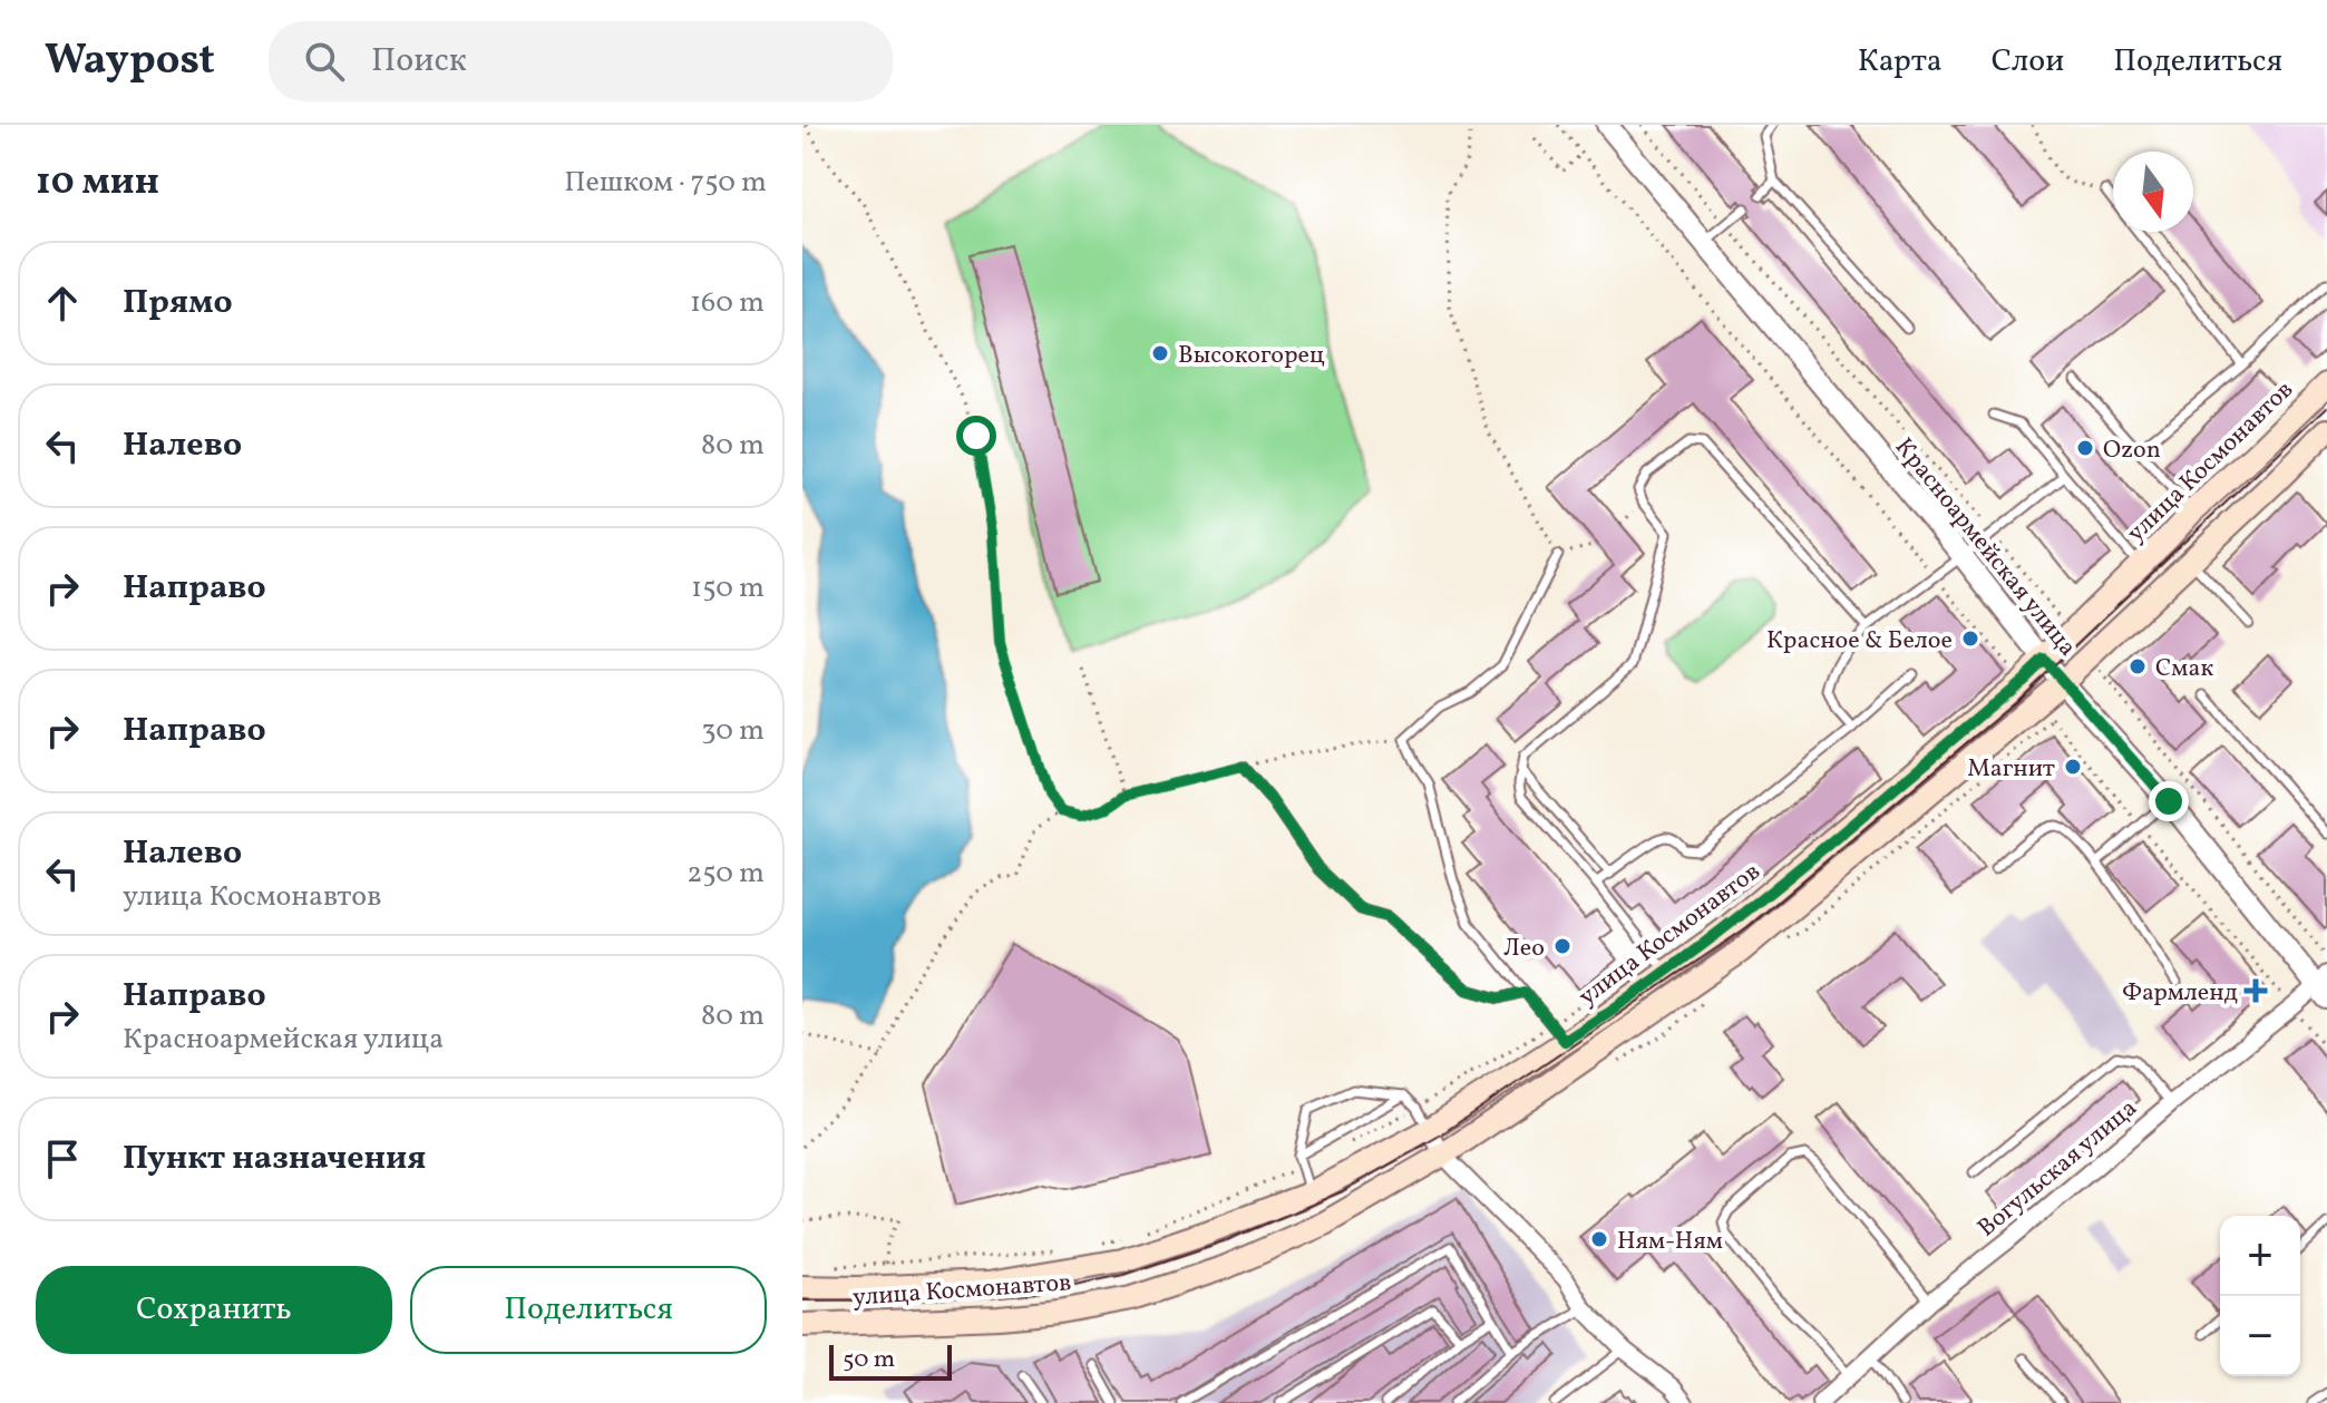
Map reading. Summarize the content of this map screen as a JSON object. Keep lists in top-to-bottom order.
{
  "streets": {
    "main road": ["улица Космонавтов"],
    "street": ["Красноармейская улица", "Вогульская улица"]
  },
  "crossings": [
    ["улица Космонавтов", "Красноармейская улица"],
    ["Красноармейская улица", "Вогульская улица"]
  ],
  "places": {
    "other": [
      "Высокогорец",
      "Ozon",
      "Красное & Белое",
      "Смак",
      "Магнит",
      "Лео",
      "Ням-Ням"
    ],
    "health": ["Фармленд"]
  },
  "scale_bar": "50 m",
  "north": "bottom",
  "page": {
    "header": "Waypost",
    "search": "Поиск",
    "nav": ["Карта", "Слои", "Поделиться"],
    "heading": ["10 мин", "Пешком · 750 m"],
    "list": [
      ["Прямо", "160 m"],
      ["Налево", "80 m"],
      ["Направо", "150 m"],
      ["Направо", "30 m"],
      ["Налево", "улица Космонавтов", "250 m"],
      ["Направо", "Красноармейская улица", "80 m"],
      "Пункт назначения"
    ],
    "map_buttons": ["+", "−"],
    "buttons": ["Сохранить", "Поделиться"],
    "scale": "50 m"
  }
}
